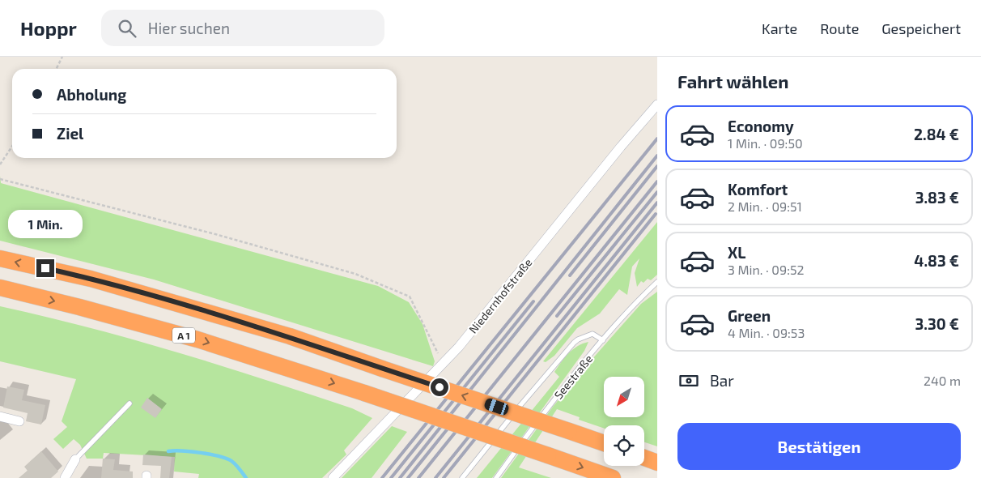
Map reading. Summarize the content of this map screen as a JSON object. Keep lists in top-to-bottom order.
{
  "streets": {
    "highway": ["A 1"],
    "street": ["Niedernhofstraße"],
    "lane": ["Seestraße"]
  },
  "north": "bottom left",
  "page": {
    "header": "Hoppr",
    "search": "Hier suchen",
    "nav": ["Karte", "Route", "Gespeichert"],
    "heading": "Fahrt wählen",
    "banner": ["Abholung", "Ziel"],
    "list": [
      {
        "name": "Economy",
        "note": "1 Min. · 09:50",
        "value": "2.84 €"
      },
      {
        "name": "Komfort",
        "note": "2 Min. · 09:51",
        "value": "3.83 €"
      },
      {
        "name": "XL",
        "note": "3 Min. · 09:52",
        "value": "4.83 €"
      },
      {
        "name": "Green",
        "note": "4 Min. · 09:53",
        "value": "3.30 €"
      }
    ],
    "bubble": "1 Min.",
    "pay": ["Bar", "240 m"],
    "buttons": "Bestätigen"
  }
}
